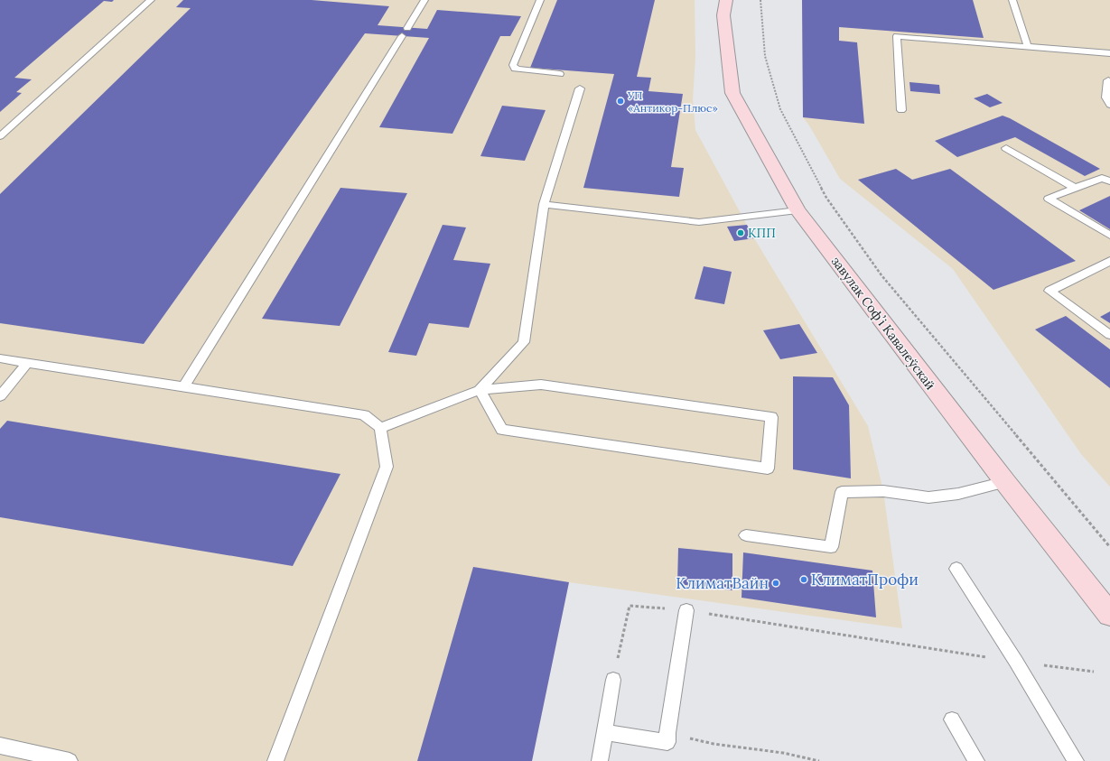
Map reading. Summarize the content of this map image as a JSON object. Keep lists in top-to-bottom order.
{
  "streets": {
    "street": ["завулак Софʼі Кавалеўскай"]
  },
  "places": [
    "УП «Антикор-Плюс»",
    "КПП",
    "КлиматПрофи",
    "КлиматВайн"
  ]
}
